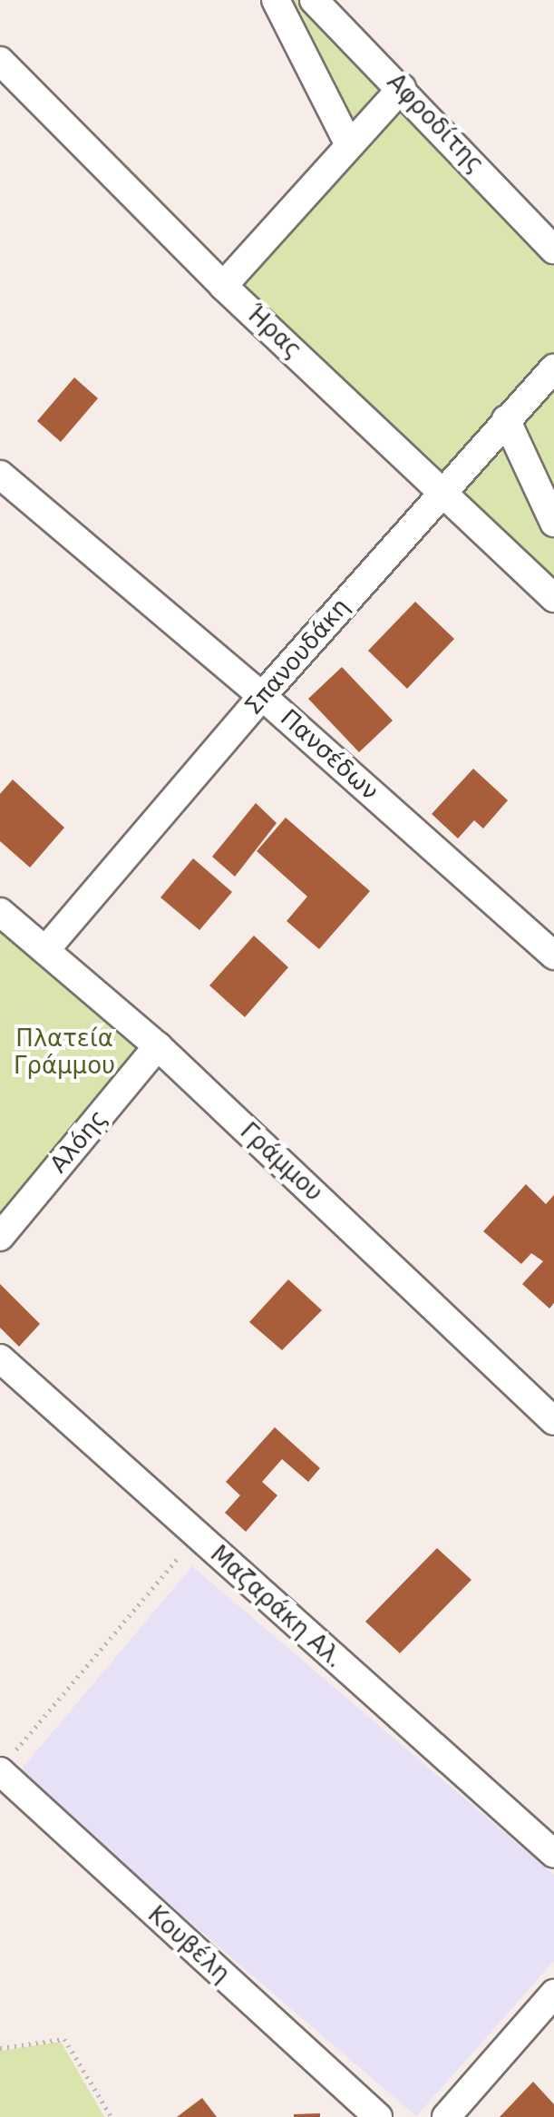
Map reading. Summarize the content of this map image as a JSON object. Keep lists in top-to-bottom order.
{
  "streets": {
    "street": [
      "Αφροδίτης",
      "Ήρας",
      "Σπανουδάκη",
      "Πανσέδων",
      "Αλόης",
      "Γράμμου",
      "Μαζαράκη Αλ.",
      "Κουβέλη"
    ]
  },
  "crossings": [
    ["Ήρας", "Σπανουδάκη"],
    ["Σπανουδάκη", "Πανσέδων"],
    ["Σπανουδάκη", "Γράμμου"],
    ["Αλόης", "Γράμμου"]
  ],
  "parks": ["Πλατεία Γράμμου"]
}
